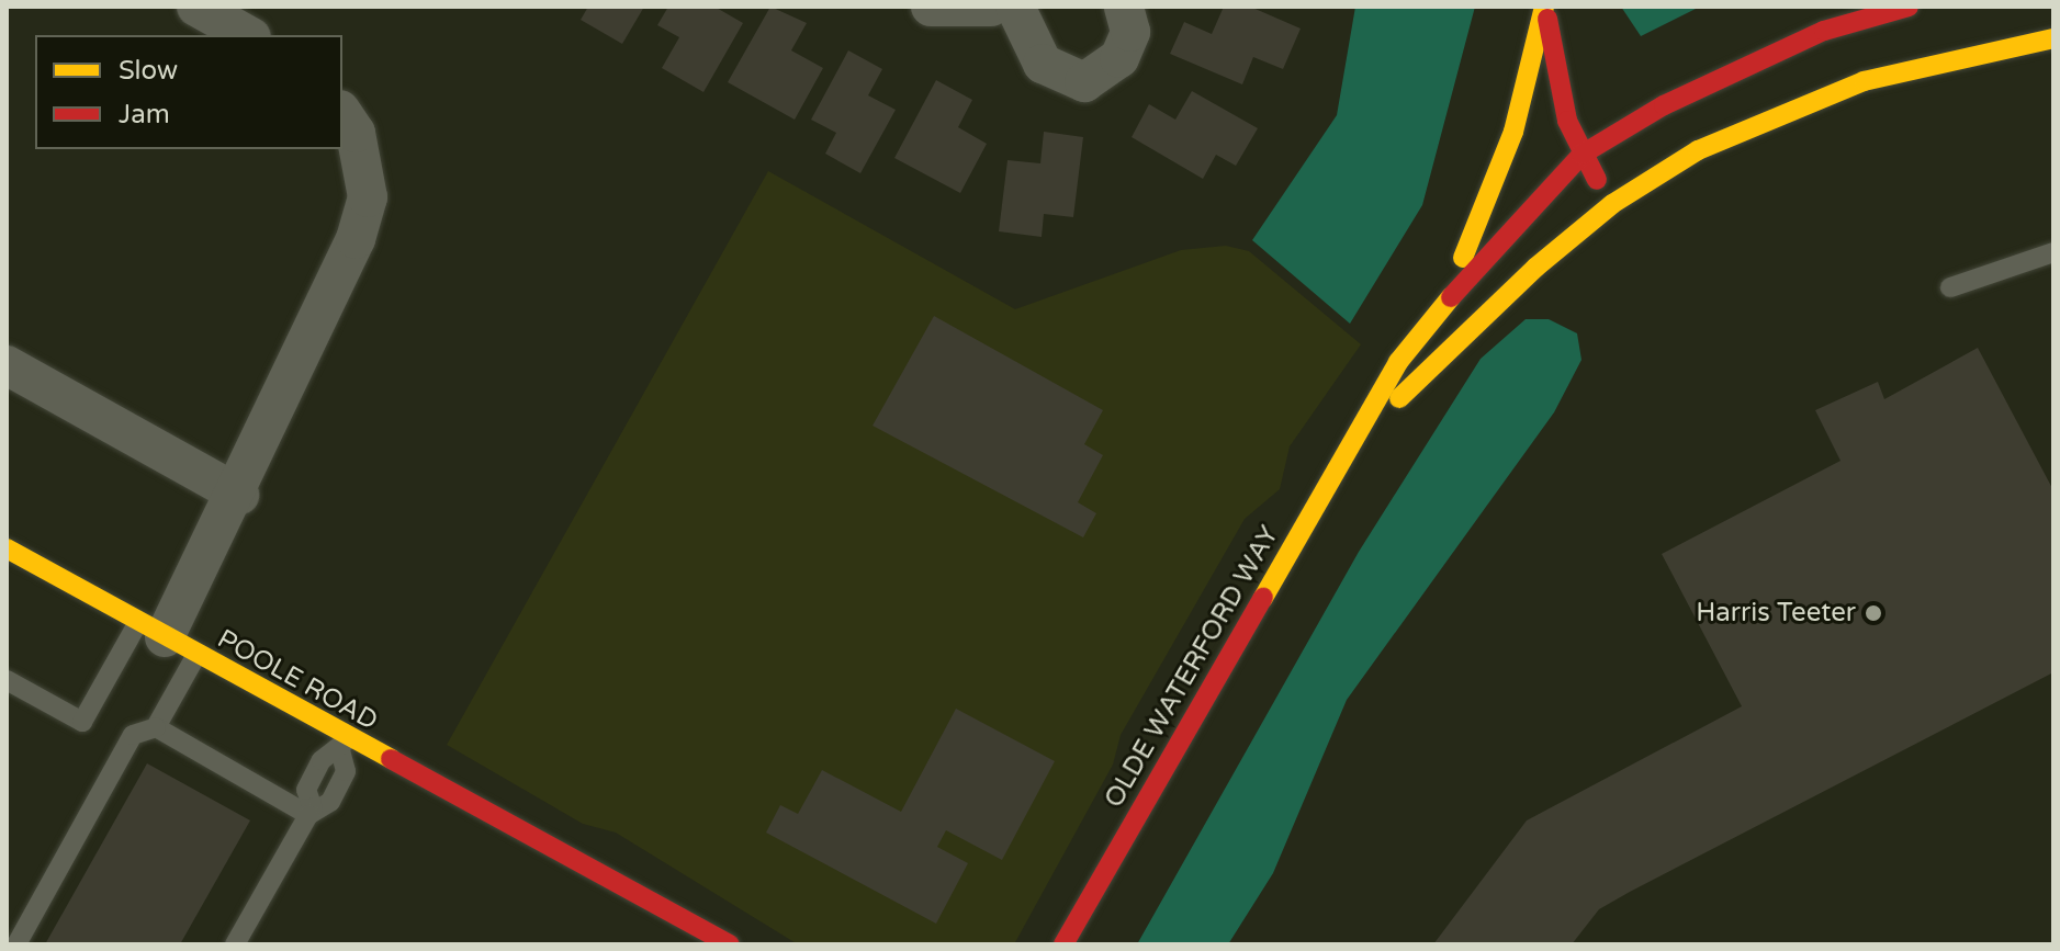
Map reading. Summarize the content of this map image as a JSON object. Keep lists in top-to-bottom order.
{
  "streets": {
    "street": ["OLDE WATERFORD WAY", "POOLE ROAD"]
  },
  "places": ["Harris Teeter"],
  "legend": ["Slow", "Jam"]
}
